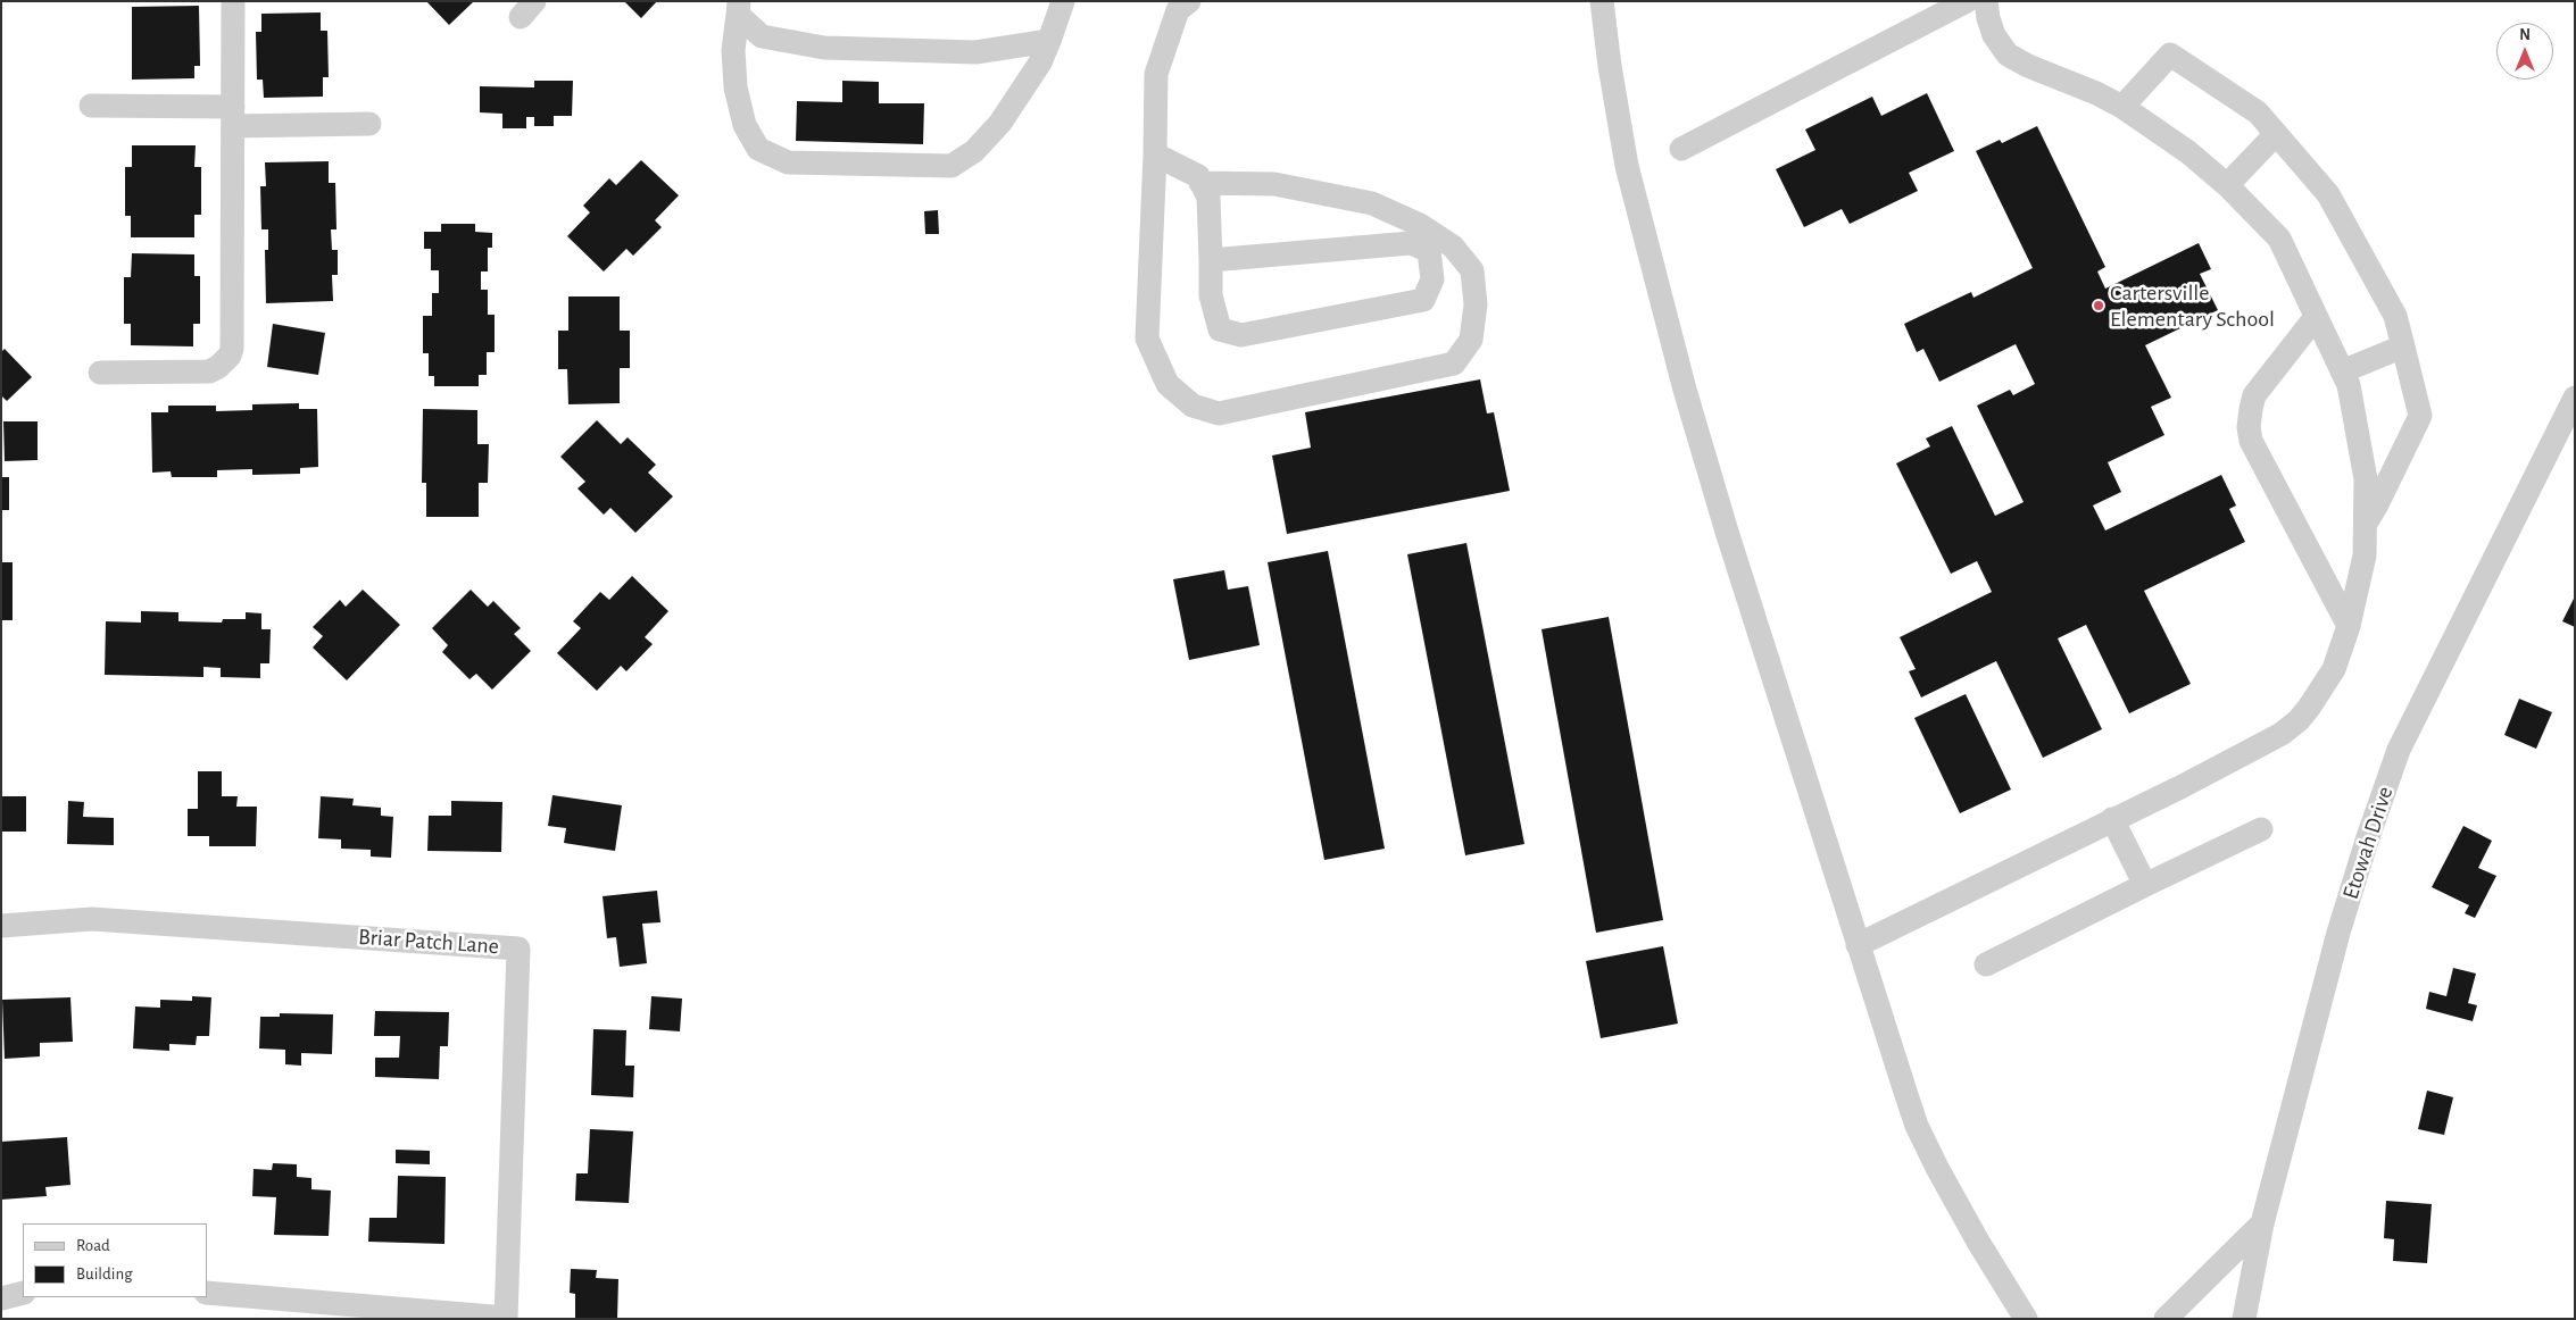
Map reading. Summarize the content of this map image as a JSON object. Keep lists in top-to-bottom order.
{
  "streets": {
    "street": ["Etowah Drive", "Briar Patch Lane"]
  },
  "places": ["Cartersville Elementary School"],
  "legend": ["Road", "Building"],
  "north": "top"
}
